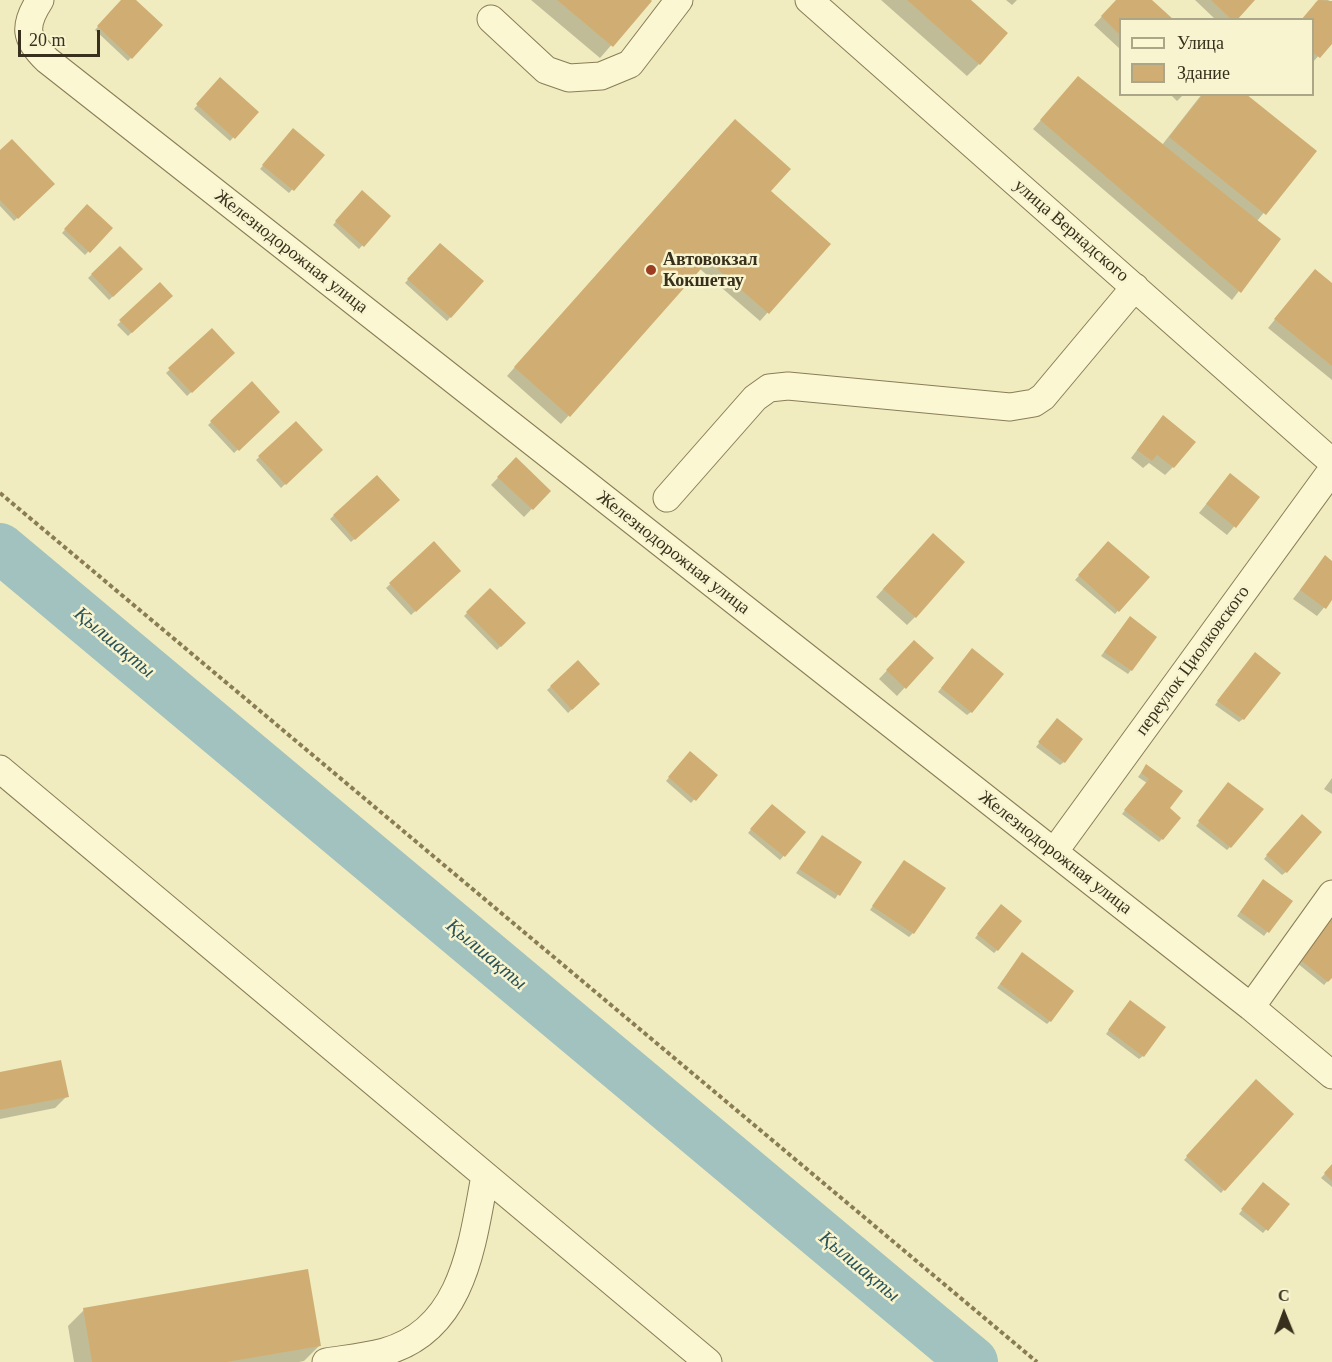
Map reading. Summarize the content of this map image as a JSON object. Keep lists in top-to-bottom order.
{
  "streets": {
    "street": ["улица Вернадского", "Железнодорожная улица", "переулок Циолковского"]
  },
  "crossings": [
    ["Железнодорожная улица", "переулок Циолковского"]
  ],
  "water": ["Қылшақты"],
  "places": ["Автовокзал Кокшетау"],
  "legend": ["Улица", "Здание"],
  "scale_bar": "20 m",
  "north": "top"
}
